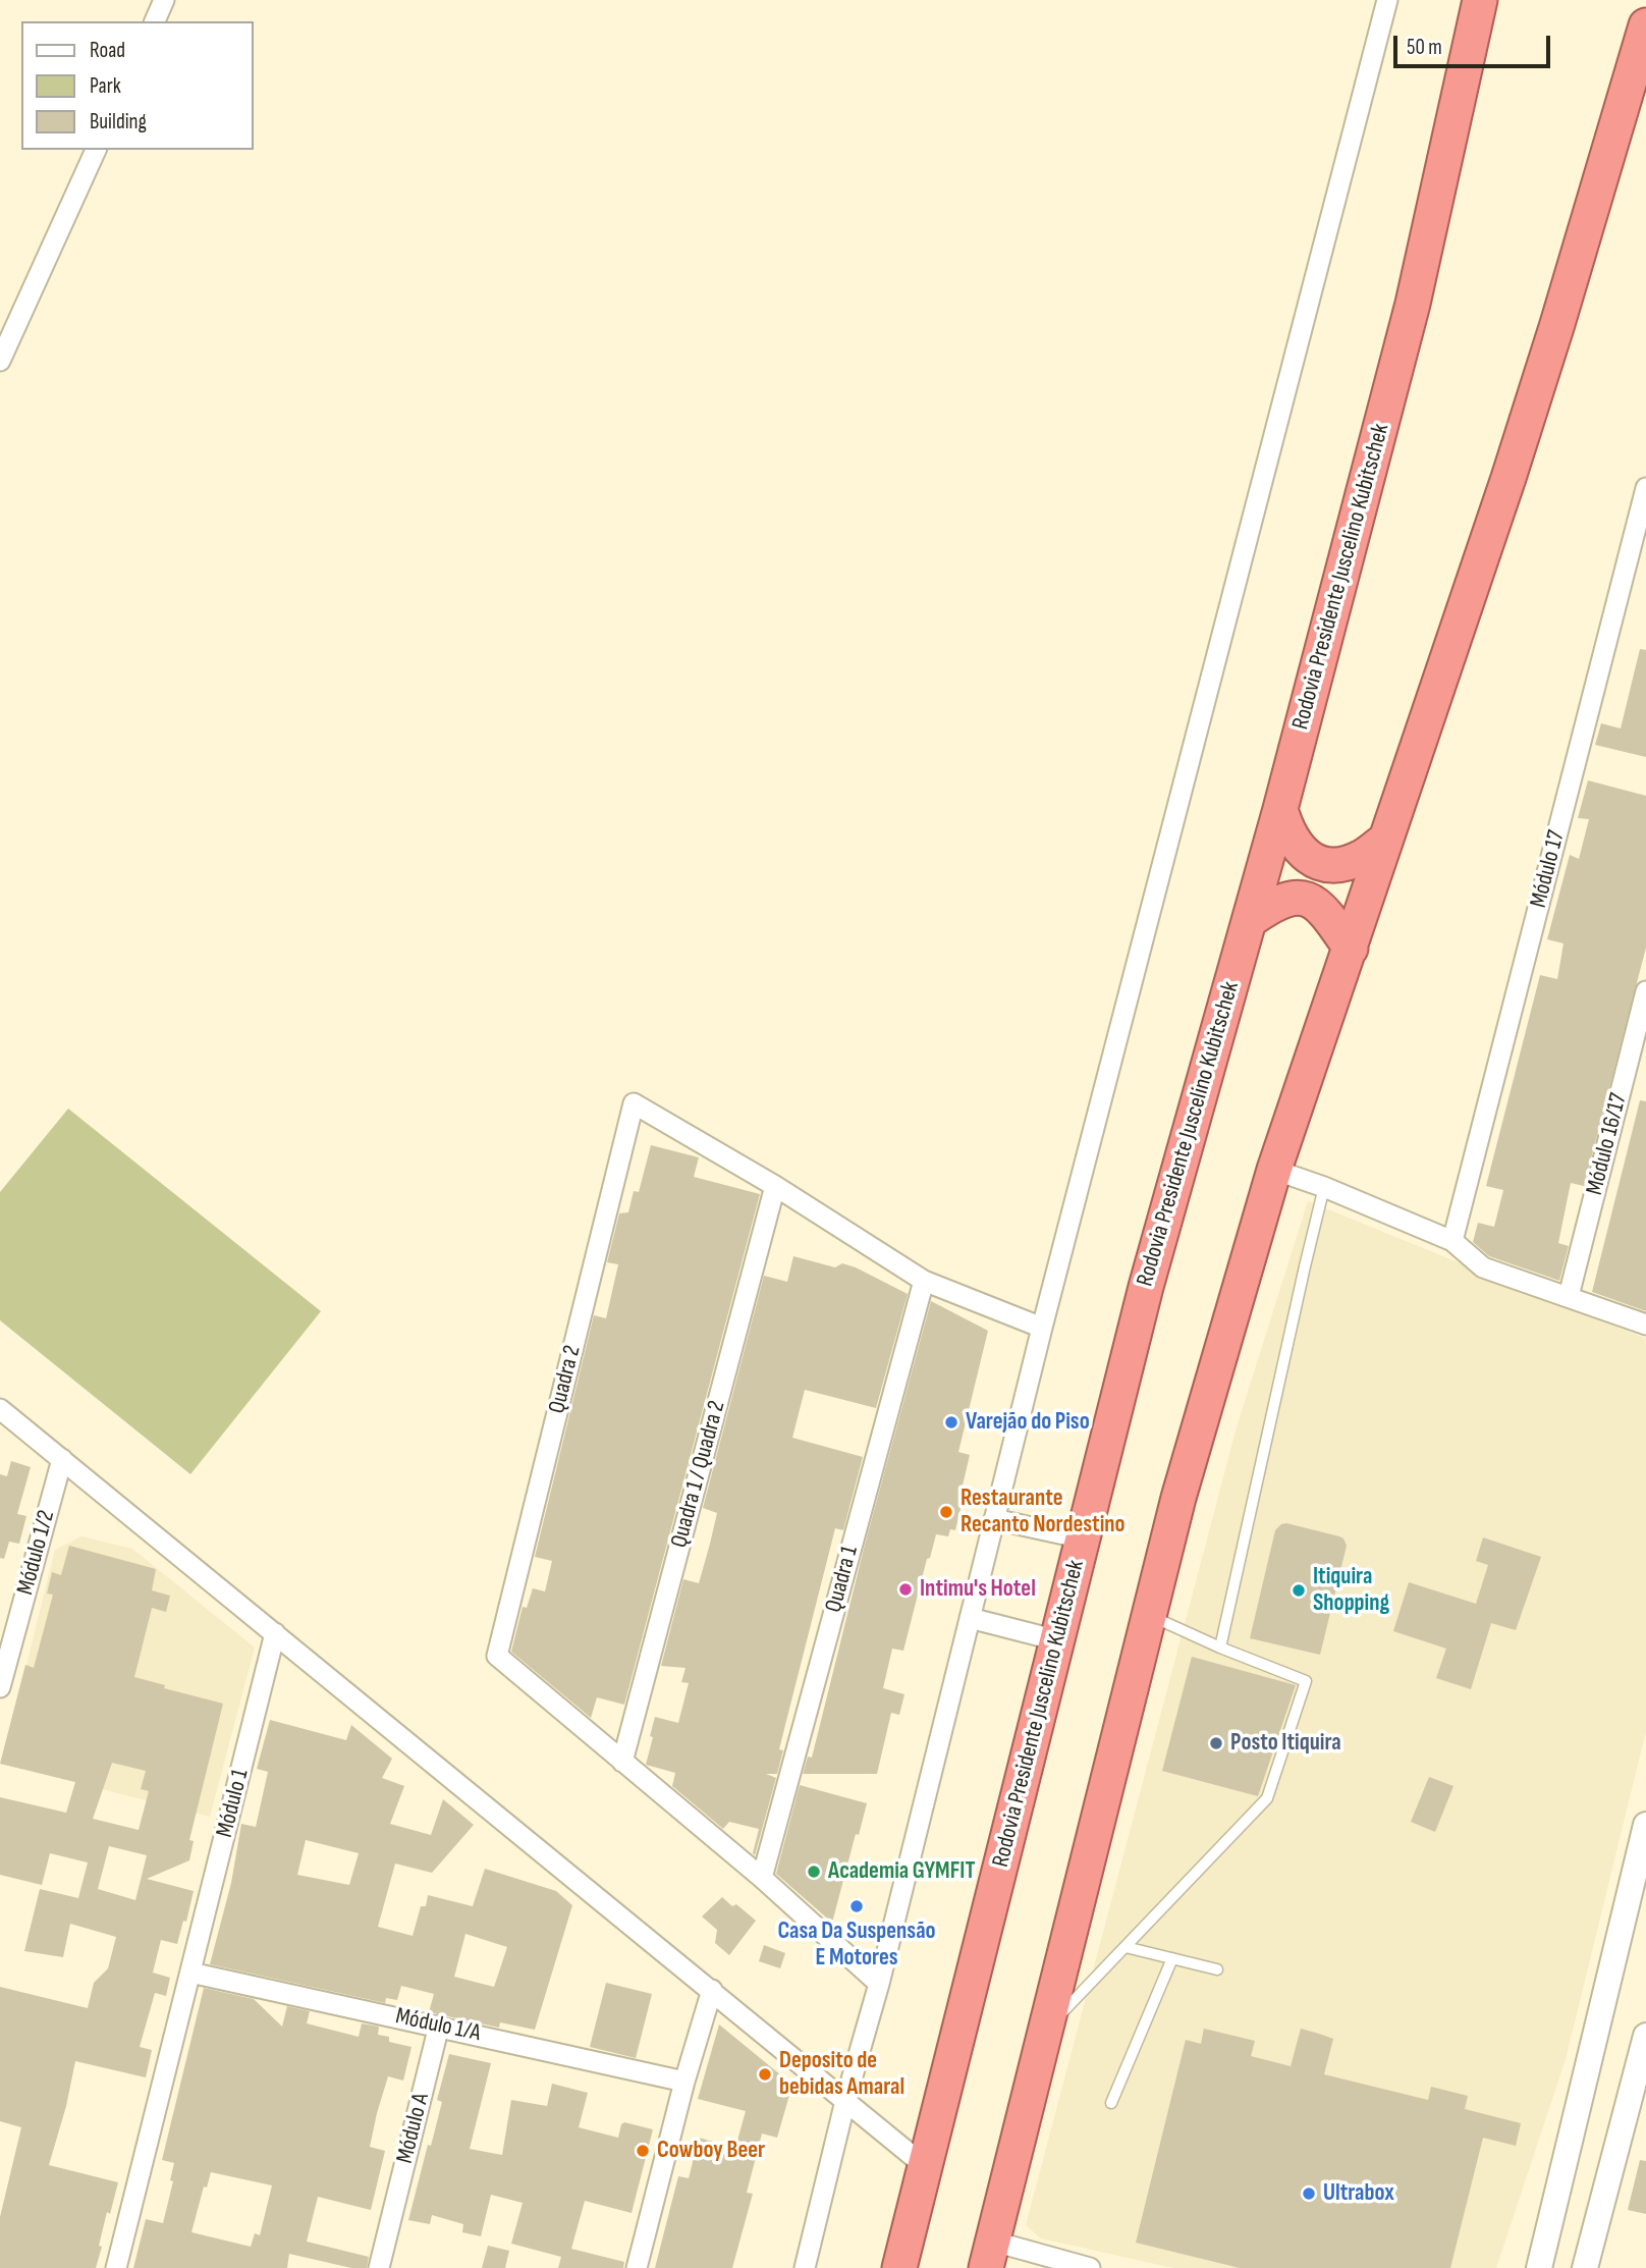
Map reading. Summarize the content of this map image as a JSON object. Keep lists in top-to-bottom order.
{
  "streets": {
    "highway": ["Rodovia Presidente Juscelino Kubitschek"],
    "street": [
      "Módulo 17",
      "Módulo 16/17",
      "Quadra 2",
      "Quadra 1 / Quadra 2",
      "Módulo 1/2",
      "Quadra 1",
      "Módulo 1",
      "Módulo 1/A",
      "Módulo A"
    ]
  },
  "crossings": [
    ["Quadra 2", "Quadra 1 / Quadra 2"],
    ["Módulo 1", "Módulo 1/A"],
    ["Módulo 1/A", "Módulo A"]
  ],
  "places": [
    "Varejão do Piso",
    "Restaurante Recanto Nordestino",
    "Intimu's Hotel",
    "Itiquira Shopping",
    "Posto Itiquira",
    "Academia GYMFIT",
    "Casa Da Suspensão E Motores",
    "Deposito de bebidas Amaral",
    "Cowboy Beer",
    "Ultrabox"
  ],
  "legend": ["Road", "Park", "Building"],
  "scale_bar": "50 m"
}
